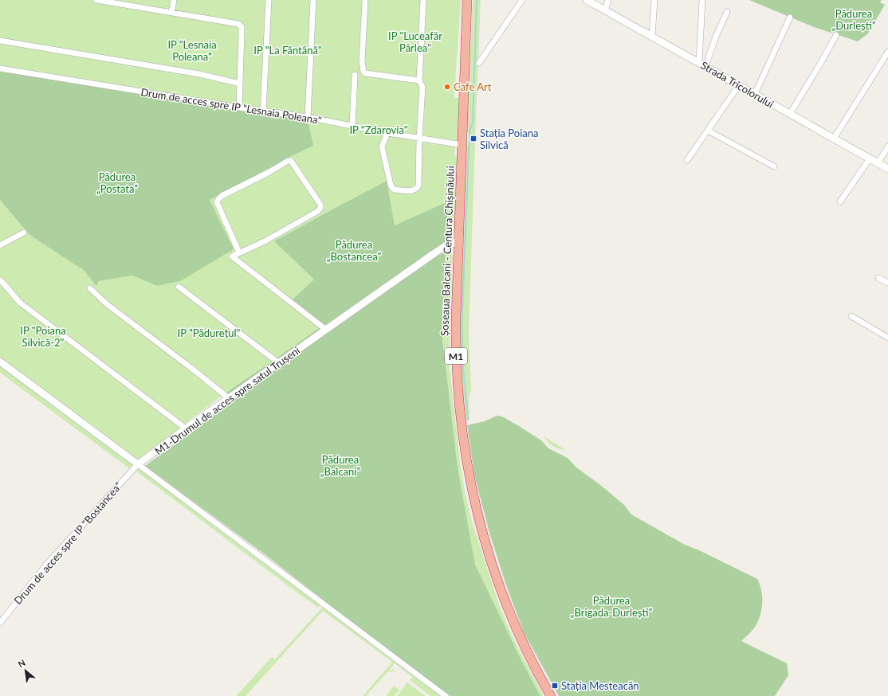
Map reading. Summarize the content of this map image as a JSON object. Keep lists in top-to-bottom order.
{
  "streets": {
    "highway": ["Șoseaua Balcani - Centura Chișinăului", "M1"],
    "street": [
      "Strada Tricolorului",
      "Drum de acces spre IP \"Lesnaia Poleana\"",
      "M1-Drumul de acces spre satul Trușeni",
      "Drum de acces spre IP \"Bostancea\""
    ]
  },
  "crossings": [
    ["Drum de acces spre IP \"Lesnaia Poleana\"", "Șoseaua Balcani - Centura Chișinăului"],
    ["Șoseaua Balcani - Centura Chișinăului", "M1-Drumul de acces spre satul Trușeni"],
    ["M1-Drumul de acces spre satul Trușeni", "Drum de acces spre IP \"Bostancea\""]
  ],
  "parks": [
    "Pădurea „Durlești”",
    "IP \"Luceafăr Pârlea\"",
    "IP \"Lesnaia Poleana\"",
    "IP \"La Fântână\"",
    "IP \"Zdarovia\"",
    "Pădurea „Postata”",
    "Pădurea „Bostancea”",
    "IP \"Poiana Silvică-2\"",
    "IP \"Pădurețul\"",
    "Pădurea „Balcani”",
    "Pădurea „Brigada-Durlești”"
  ],
  "places": {
    "other": ["Cafe Art"],
    "transit": ["Stația Poiana Silvică", "Stația Mesteacăn"]
  },
  "north": "top left"
}
